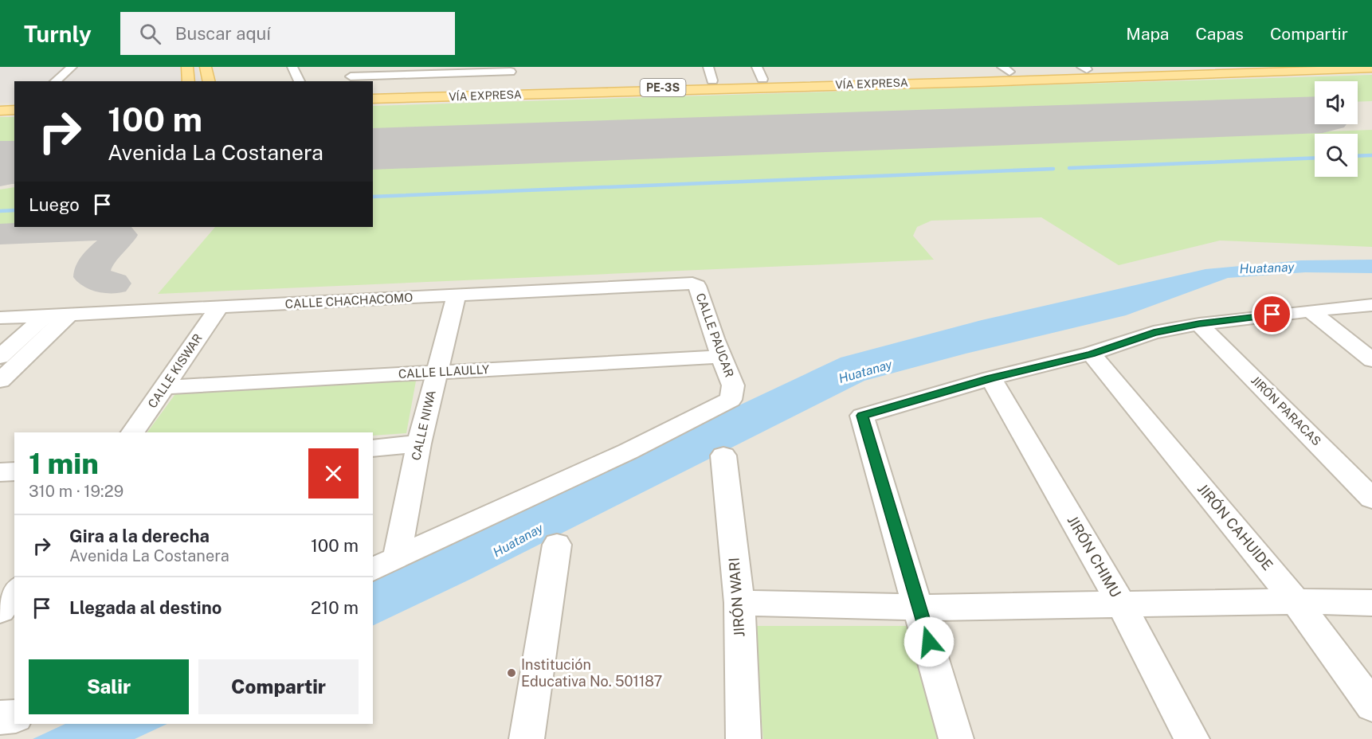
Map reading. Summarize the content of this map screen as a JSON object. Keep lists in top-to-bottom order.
{
  "streets": {
    "main road": ["VÍA EXPRESA", "PE-3S"],
    "street": [
      "CALLE CHACHACOMO",
      "CALLE PAUCAR",
      "CALLE KISWAR",
      "CALLE LLAULLY",
      "JIRÓN PARACAS",
      "CALLE NIWA",
      "JIRÓN CAHUIDE",
      "JIRÓN CHIMU",
      "JIRÓN WARI"
    ]
  },
  "crossings": [
    ["CALLE CHACHACOMO", "CALLE PAUCAR"],
    ["CALLE CHACHACOMO", "CALLE KISWAR"],
    ["CALLE CHACHACOMO", "CALLE NIWA"],
    ["CALLE PAUCAR", "CALLE LLAULLY"],
    ["CALLE PAUCAR", "CALLE NIWA"],
    ["CALLE KISWAR", "CALLE LLAULLY"],
    ["CALLE LLAULLY", "CALLE NIWA"]
  ],
  "water": ["Huatanay"],
  "places": ["Institución Educativa No. 501187"],
  "page": {
    "header": "Turnly",
    "search": "Buscar aquí",
    "nav": ["Mapa", "Capas", "Compartir"],
    "turn": ["100 m", "Avenida La Costanera"],
    "then": "Luego",
    "heading": ["1 min", "310 m · 19:29"],
    "list": [
      {
        "name": "Gira a la derecha",
        "note": "Avenida La Costanera",
        "value": "100 m"
      },
      {
        "name": "Llegada al destino",
        "value": "210 m"
      }
    ],
    "buttons": ["Salir", "Compartir"]
  }
}
